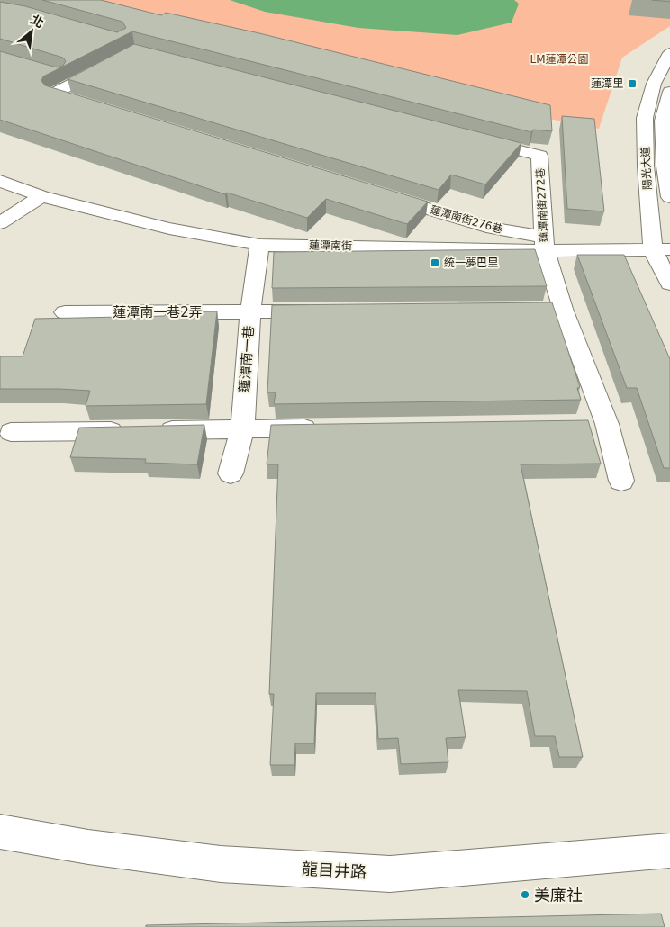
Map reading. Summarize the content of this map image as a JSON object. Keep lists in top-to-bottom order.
{
  "streets": {
    "street": [
      "陽光大道",
      "蓮潭南街272巷",
      "蓮潭南街276巷",
      "蓮潭南街",
      "蓮潭南一巷2弄",
      "蓮潭南一巷",
      "龍目井路"
    ]
  },
  "crossings": [
    ["陽光大道", "蓮潭南街"],
    ["蓮潭南街272巷", "蓮潭南街276巷"],
    ["蓮潭南街272巷", "蓮潭南街"],
    ["蓮潭南街276巷", "蓮潭南街"],
    ["蓮潭南街", "蓮潭南一巷"],
    ["蓮潭南一巷2弄", "蓮潭南一巷"]
  ],
  "parks": ["LM蓮潭公園"],
  "places": {
    "transit": ["蓮潭里", "統一夢巴里"],
    "other": ["美廉社"]
  },
  "north": "top right"
}
